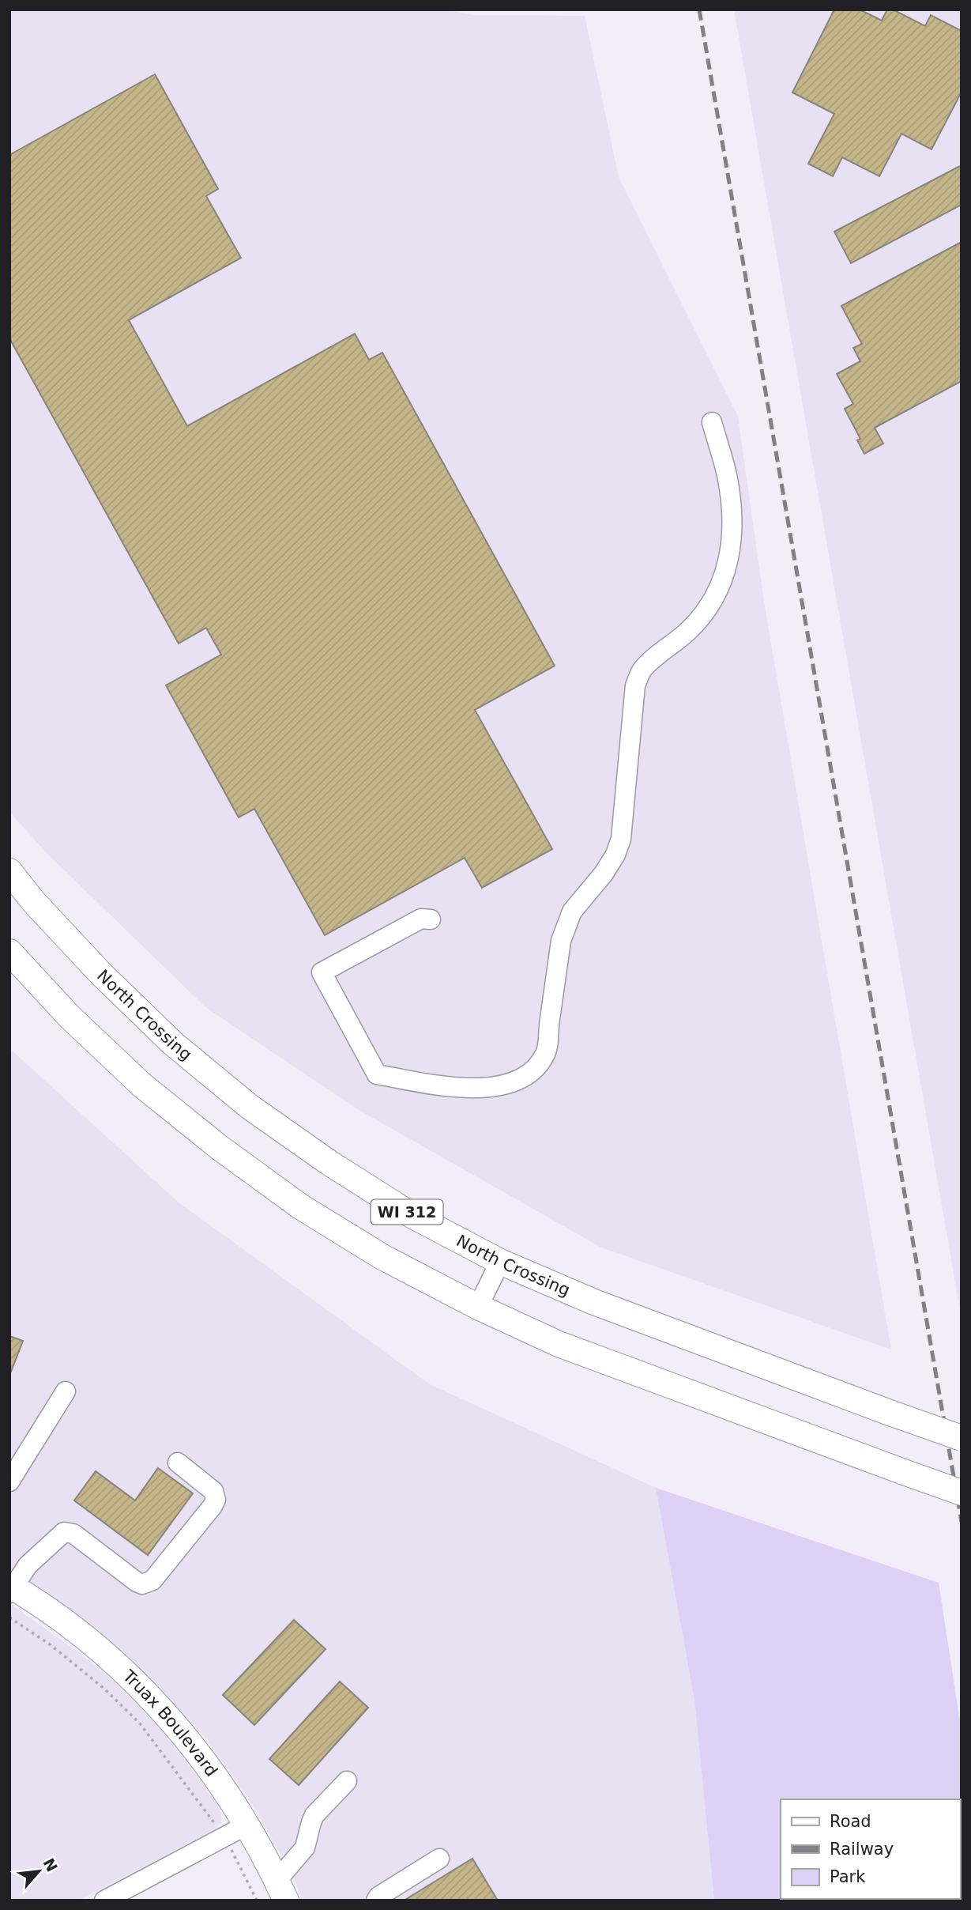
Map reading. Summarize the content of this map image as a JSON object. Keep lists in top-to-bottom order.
{
  "streets": {
    "main road": ["North Crossing", "WI 312", "Truax Boulevard"]
  },
  "legend": ["Road", "Railway", "Park"],
  "north": "top right"
}
